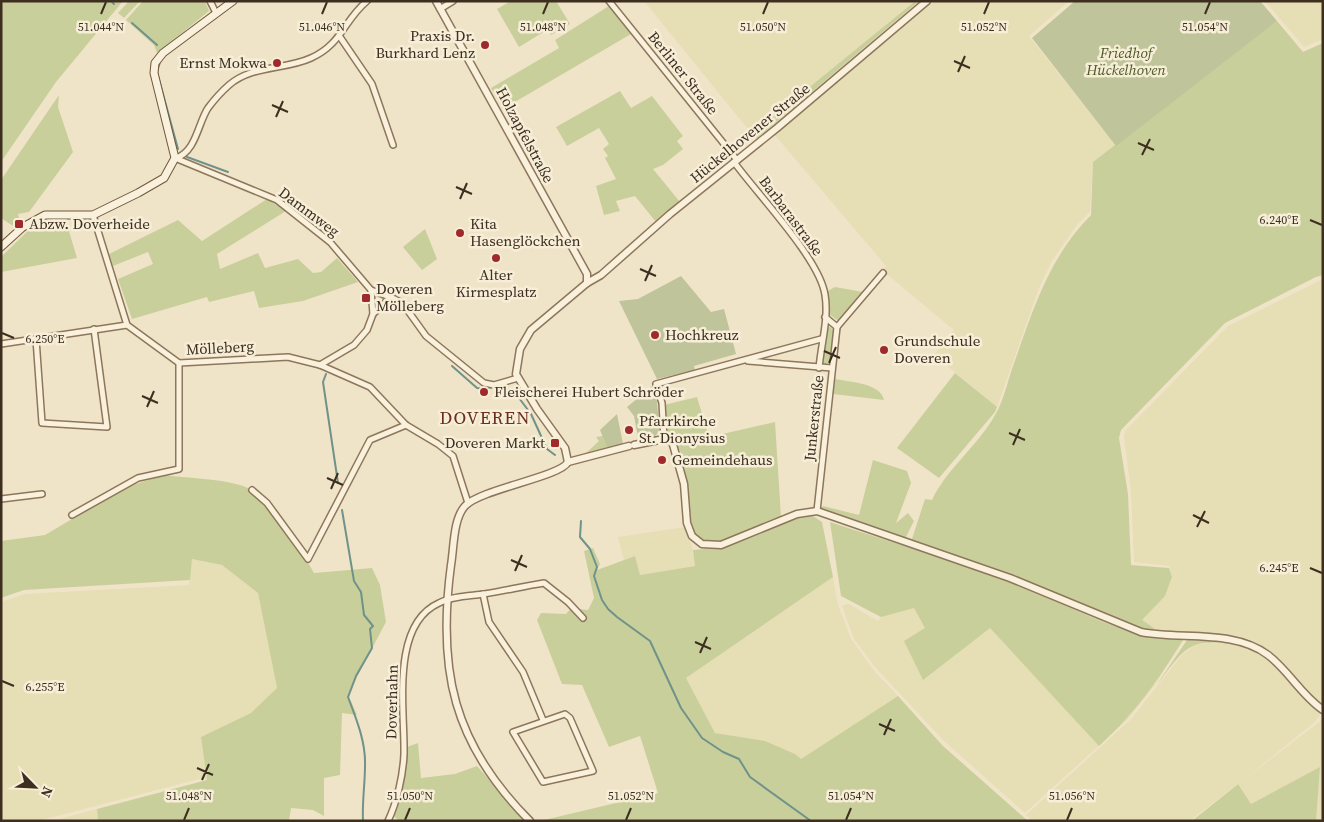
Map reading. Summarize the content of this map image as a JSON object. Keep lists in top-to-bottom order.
{
  "streets": {
    "street": [
      "Berliner Straße",
      "Hückelhovener Straße",
      "Holzapfelstraße",
      "Dammweg",
      "Barbarastraße",
      "Mölleberg",
      "Junkerstraße",
      "Doverhahn"
    ]
  },
  "crossings": [
    ["Berliner Straße", "Hückelhovener Straße"],
    ["Berliner Straße", "Barbarastraße"],
    ["Hückelhovener Straße", "Holzapfelstraße"],
    ["Hückelhovener Straße", "Barbarastraße"]
  ],
  "districts": ["DOVEREN"],
  "parks": ["Friedhof Hückelhoven"],
  "places": {
    "other": [
      "Praxis Dr. Burkhard Lenz",
      "Ernst Mokwa",
      "Kita Hasenglöckchen",
      "Alter Kirmesplatz",
      "Hochkreuz",
      "Grundschule Doveren",
      "Fleischerei Hubert Schröder",
      "Pfarrkirche St. Dionysius",
      "Gemeindehaus"
    ],
    "transit": ["Abzw. Doverheide", "Doveren Mölleberg", "Doveren Markt"]
  },
  "north": "bottom right",
  "coordinates": [
    "51.044°N",
    "51.046°N",
    "51.048°N",
    "51.050°N",
    "51.052°N",
    "51.054°N",
    "6.240°E",
    "6.250°E",
    "6.245°E",
    "6.255°E",
    "51.056°N"
  ]
}
